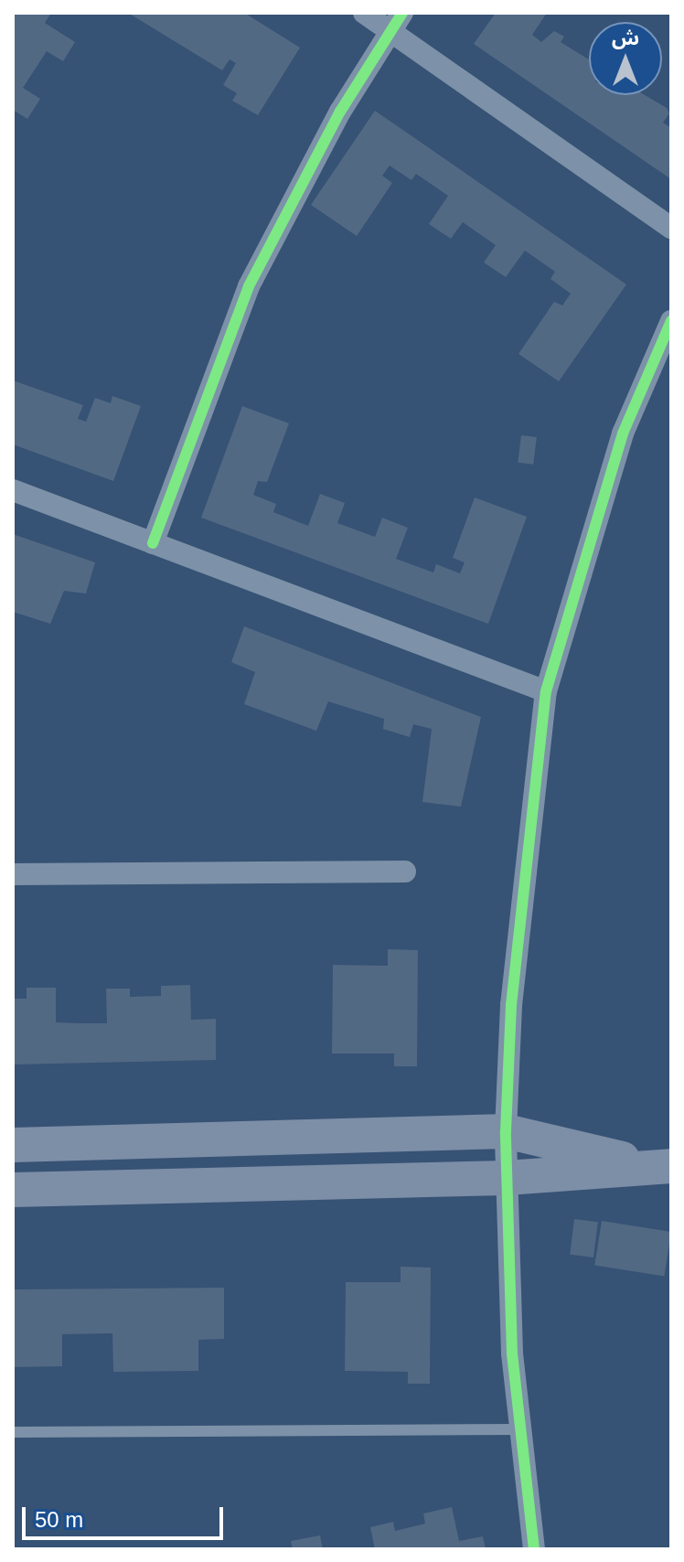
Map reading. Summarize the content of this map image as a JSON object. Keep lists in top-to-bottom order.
{
  "scale_bar": "50 m",
  "north": "top"
}
